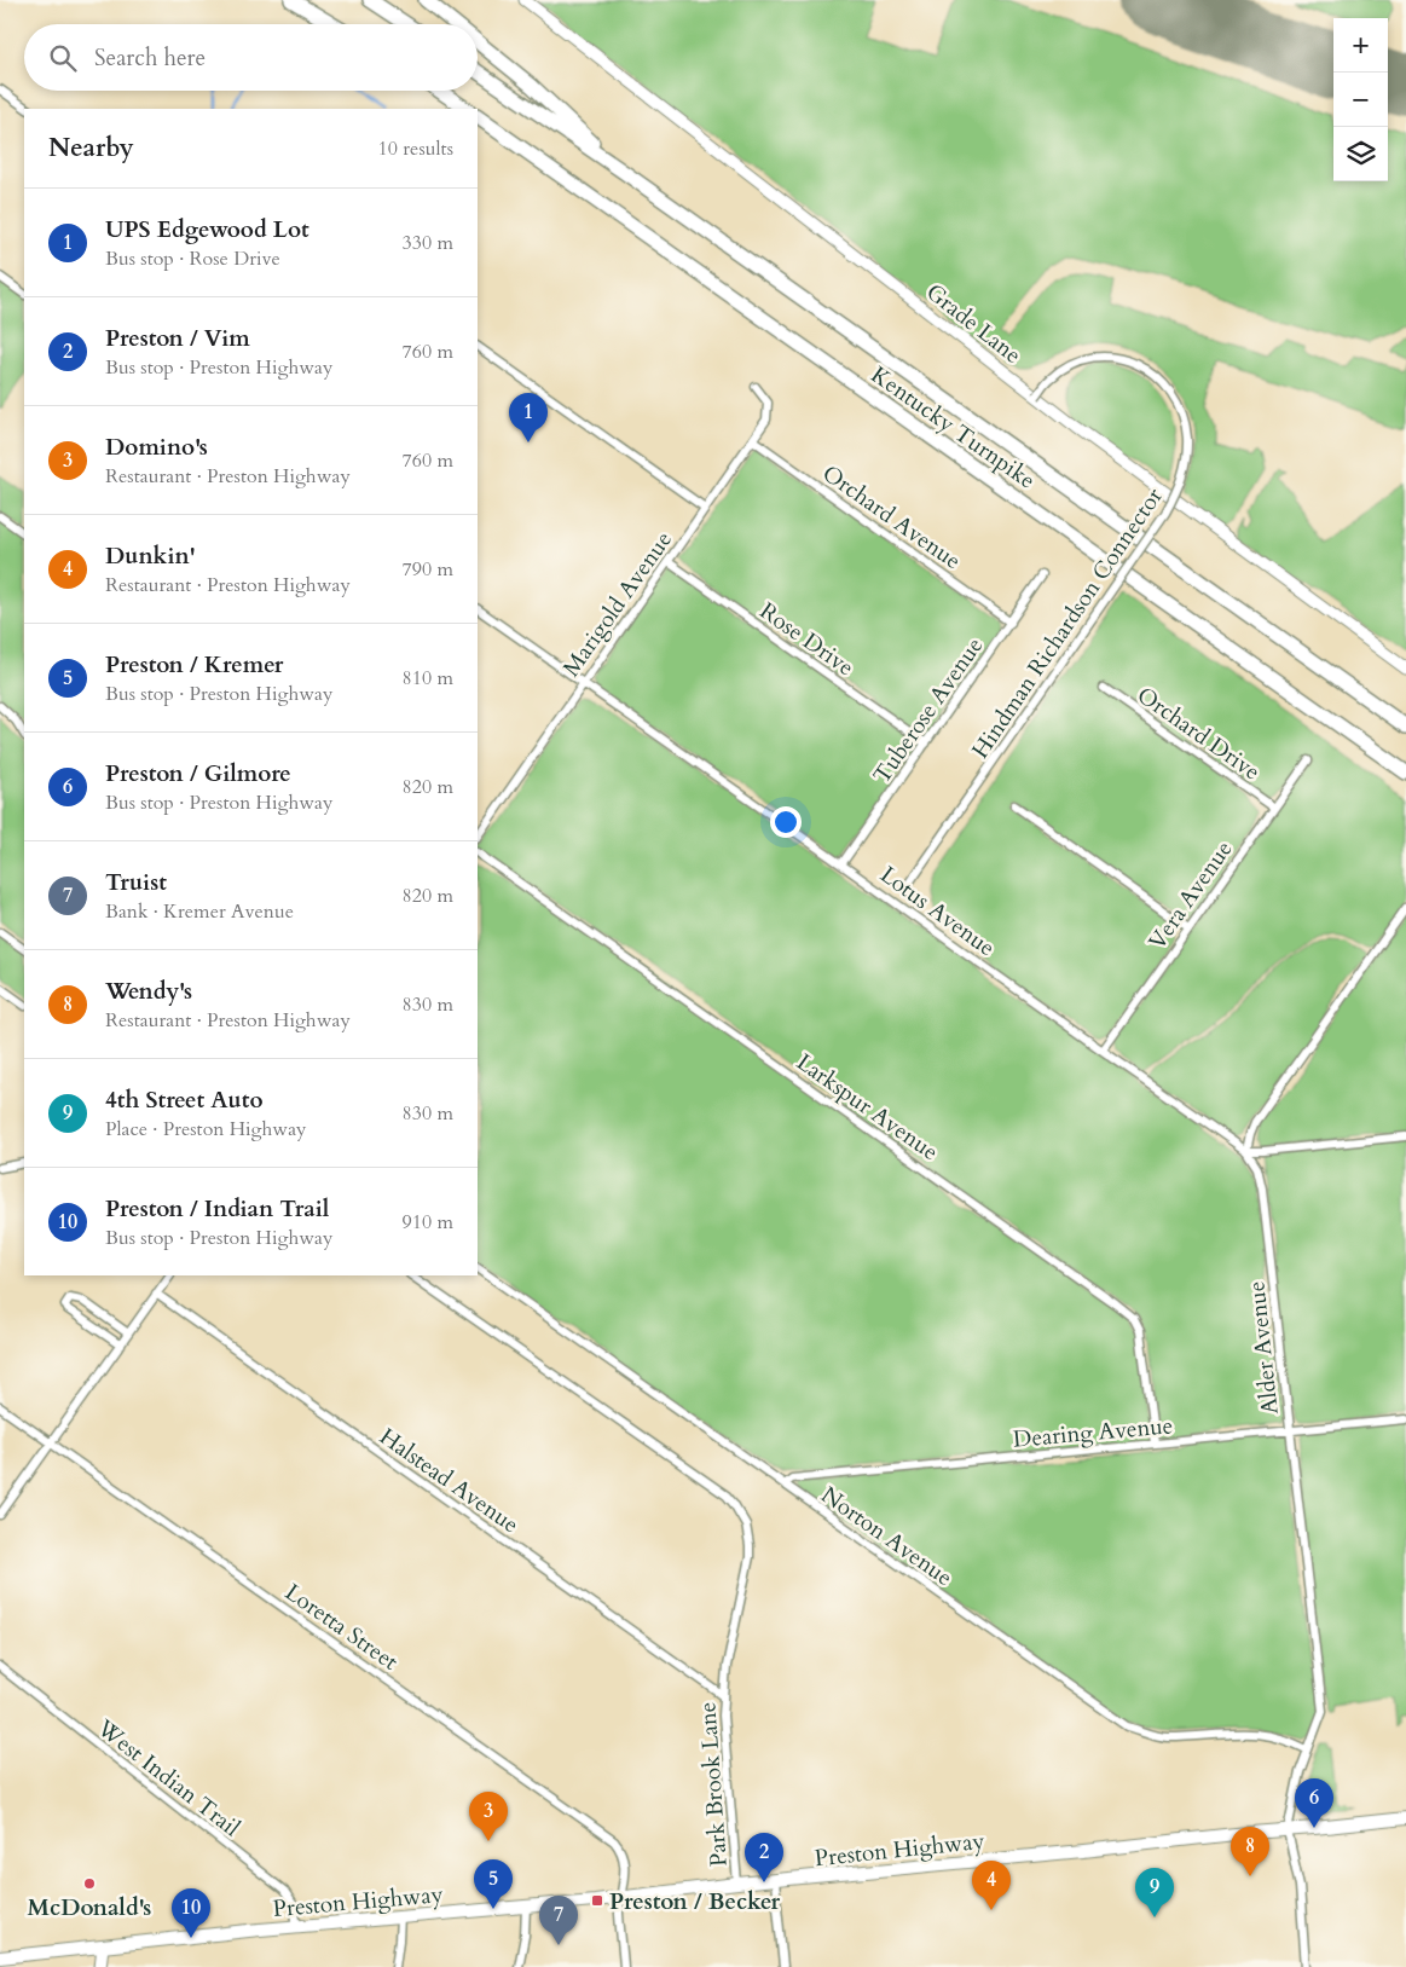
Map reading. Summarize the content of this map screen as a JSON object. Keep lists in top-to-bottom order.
{
  "streets": {
    "highway": ["Kentucky Turnpike"],
    "main road": ["Grade Lane", "Preston Highway"],
    "street": [
      "Orchard Avenue",
      "Marigold Avenue",
      "Hindman Richardson Connector",
      "Rose Drive",
      "Tuberose Avenue",
      "Orchard Drive",
      "Vera Avenue",
      "Lotus Avenue",
      "Larkspur Avenue",
      "Alder Avenue",
      "Dearing Avenue",
      "Halstead Avenue",
      "Norton Avenue",
      "Loretta Street",
      "West Indian Trail",
      "Park Brook Lane"
    ]
  },
  "crossings": [
    ["Grade Lane", "Hindman Richardson Connector"],
    ["Orchard Avenue", "Marigold Avenue"],
    ["Orchard Avenue", "Tuberose Avenue"],
    ["Marigold Avenue", "Rose Drive"],
    ["Marigold Avenue", "Lotus Avenue"],
    ["Hindman Richardson Connector", "Lotus Avenue"],
    ["Rose Drive", "Tuberose Avenue"],
    ["Tuberose Avenue", "Lotus Avenue"],
    ["Orchard Drive", "Vera Avenue"],
    ["Vera Avenue", "Lotus Avenue"],
    ["Lotus Avenue", "Alder Avenue"],
    ["Larkspur Avenue", "Dearing Avenue"],
    ["Alder Avenue", "Dearing Avenue"],
    ["Alder Avenue", "Norton Avenue"],
    ["Alder Avenue", "Preston Highway"],
    ["Dearing Avenue", "Norton Avenue"],
    ["Halstead Avenue", "Park Brook Lane"],
    ["Loretta Street", "Preston Highway"],
    ["West Indian Trail", "Preston Highway"],
    ["Park Brook Lane", "Preston Highway"]
  ],
  "places": {
    "other": ["McDonald's"],
    "transit": ["Preston / Becker"]
  },
  "page": {
    "map_buttons": ["+", "−"],
    "search": "Search here",
    "heading": ["Nearby", "10 results"],
    "list": [
      {
        "mark": "1",
        "name": "UPS Edgewood Lot",
        "note": "Bus stop · Rose Drive",
        "value": "330 m"
      },
      {
        "mark": "2",
        "name": "Preston / Vim",
        "note": "Bus stop · Preston Highway",
        "value": "760 m"
      },
      {
        "mark": "3",
        "name": "Domino's",
        "note": "Restaurant · Preston Highway",
        "value": "760 m"
      },
      {
        "mark": "4",
        "name": "Dunkin'",
        "note": "Restaurant · Preston Highway",
        "value": "790 m"
      },
      {
        "mark": "5",
        "name": "Preston / Kremer",
        "note": "Bus stop · Preston Highway",
        "value": "810 m"
      },
      {
        "mark": "6",
        "name": "Preston / Gilmore",
        "note": "Bus stop · Preston Highway",
        "value": "820 m"
      },
      {
        "mark": "7",
        "name": "Truist",
        "note": "Bank · Kremer Avenue",
        "value": "820 m"
      },
      {
        "mark": "8",
        "name": "Wendy's",
        "note": "Restaurant · Preston Highway",
        "value": "830 m"
      },
      {
        "mark": "9",
        "name": "4th Street Auto",
        "note": "Place · Preston Highway",
        "value": "830 m"
      },
      {
        "mark": "10",
        "name": "Preston / Indian Trail",
        "note": "Bus stop · Preston Highway",
        "value": "910 m"
      }
    ],
    "pins": [
      "1",
      "6",
      "3",
      "8",
      "2",
      "5",
      "4",
      "9",
      "10",
      "7"
    ]
  }
}
